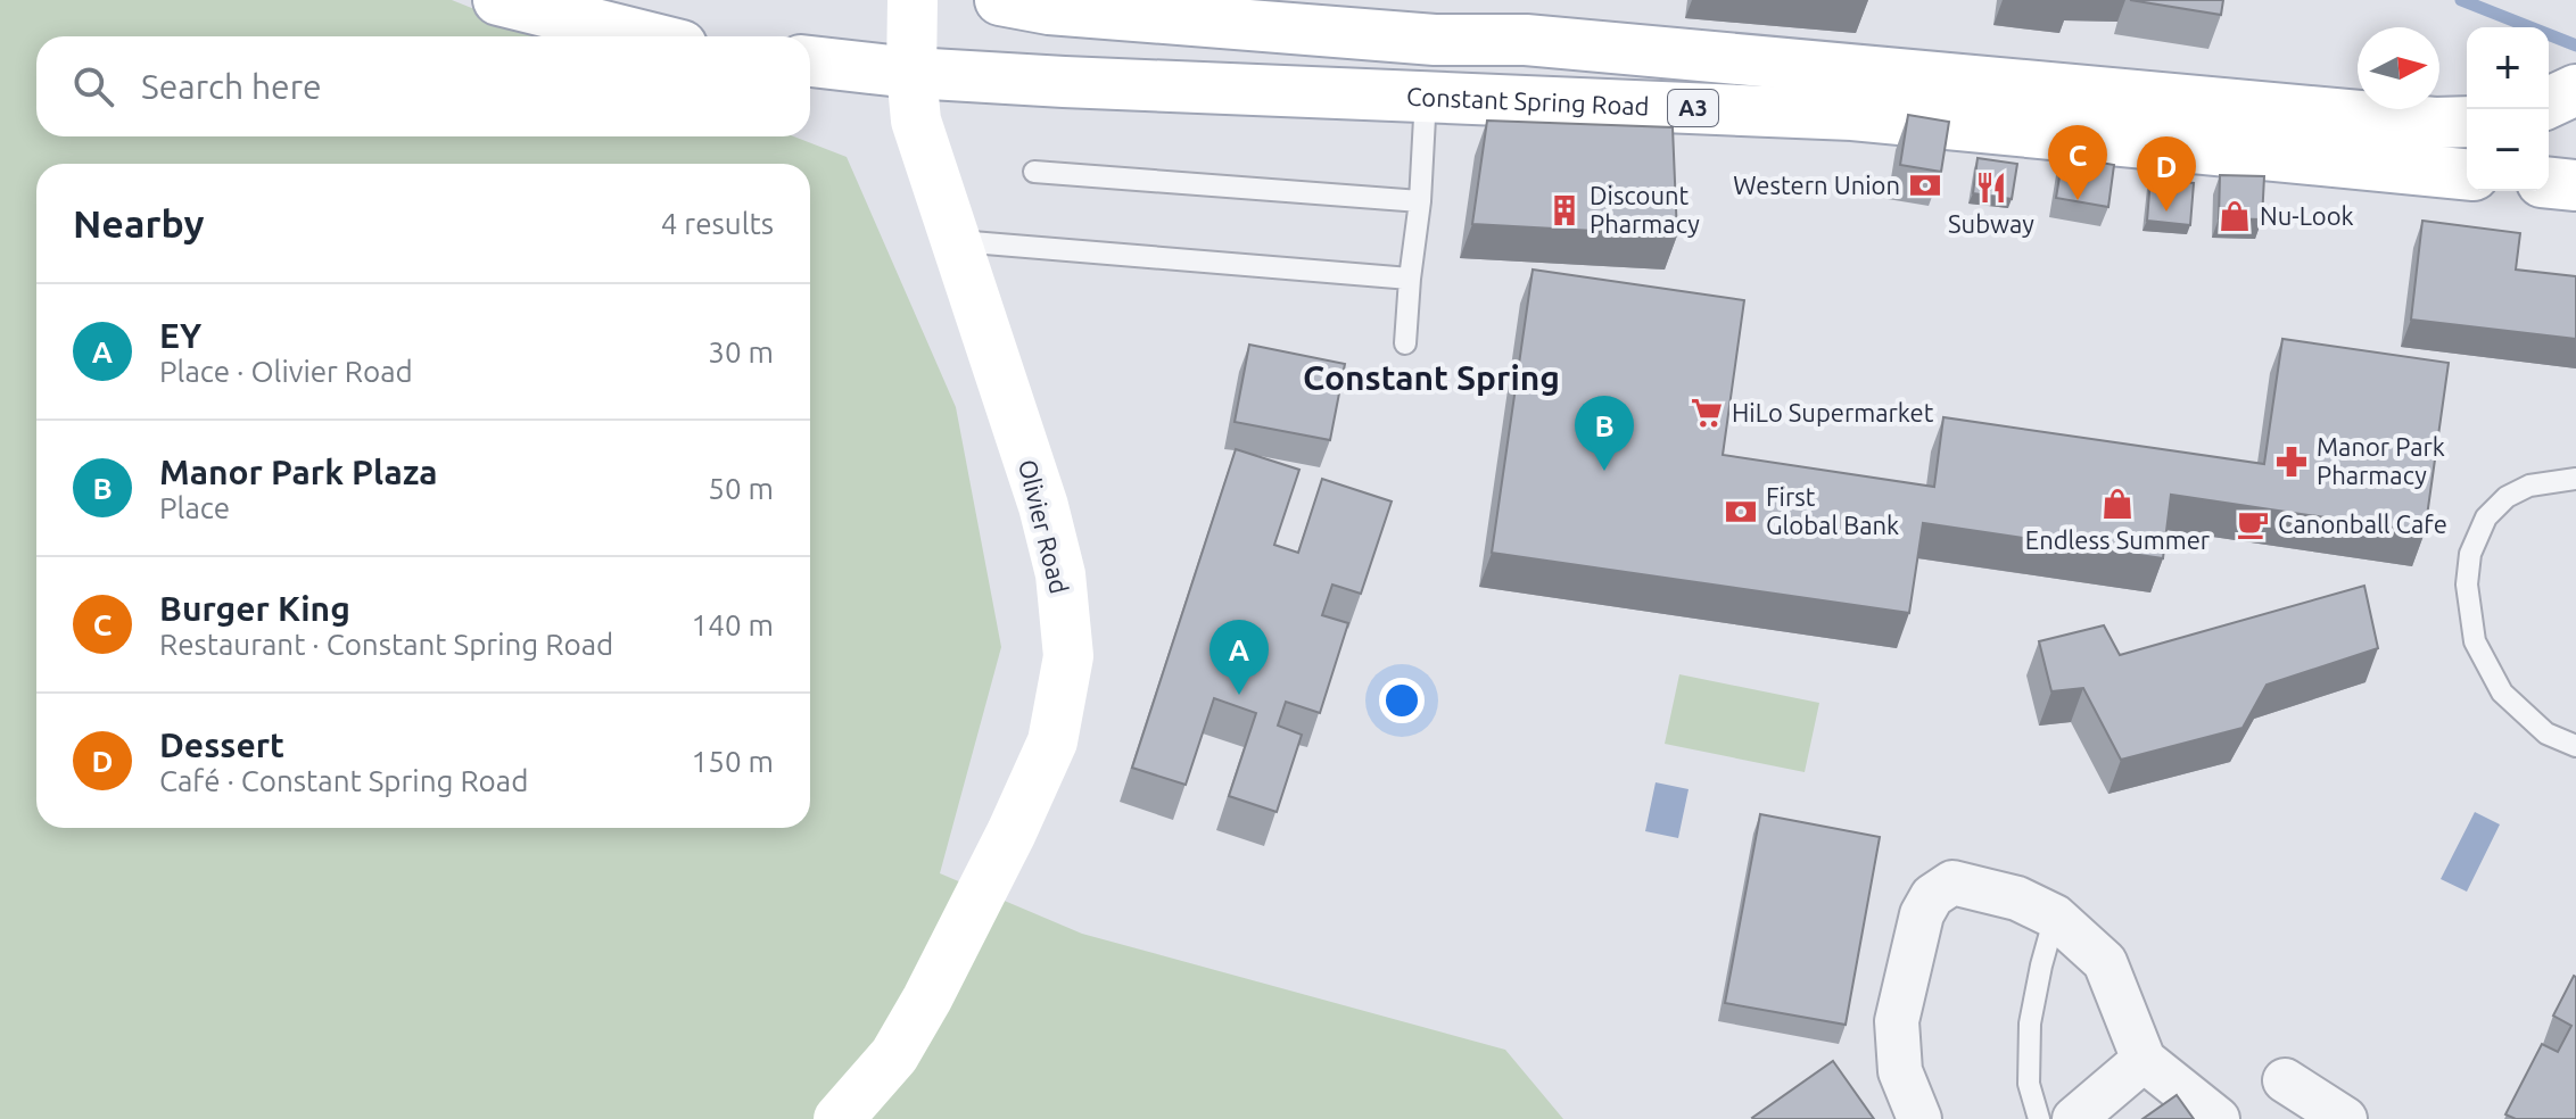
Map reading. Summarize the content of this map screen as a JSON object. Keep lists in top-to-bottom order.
{
  "streets": {
    "main road": ["Constant Spring Road", "A3", "Olivier Road"]
  },
  "crossings": [
    ["Constant Spring Road", "Olivier Road"]
  ],
  "districts": ["Constant Spring"],
  "places": {
    "bank": ["Western Union", "First Global Bank"],
    "restaurant": ["Subway"],
    "building": ["Discount Pharmacy"],
    "shop": ["Nu-Look", "Endless Summer"],
    "supermarket": ["HiLo Supermarket"],
    "pharmacy": ["Manor Park Pharmacy"],
    "cafe": ["Canonball Cafe"]
  },
  "north": "right",
  "page": {
    "map_buttons": ["+", "−"],
    "search": "Search here",
    "pins": [
      "C",
      "D",
      "B",
      "A"
    ],
    "heading": ["Nearby", "4 results"],
    "list": [
      {
        "mark": "A",
        "name": "EY",
        "note": "Place · Olivier Road",
        "value": "30 m"
      },
      {
        "mark": "B",
        "name": "Manor Park Plaza",
        "note": "Place",
        "value": "50 m"
      },
      {
        "mark": "C",
        "name": "Burger King",
        "note": "Restaurant · Constant Spring Road",
        "value": "140 m"
      },
      {
        "mark": "D",
        "name": "Dessert",
        "note": "Café · Constant Spring Road",
        "value": "150 m"
      }
    ]
  }
}
